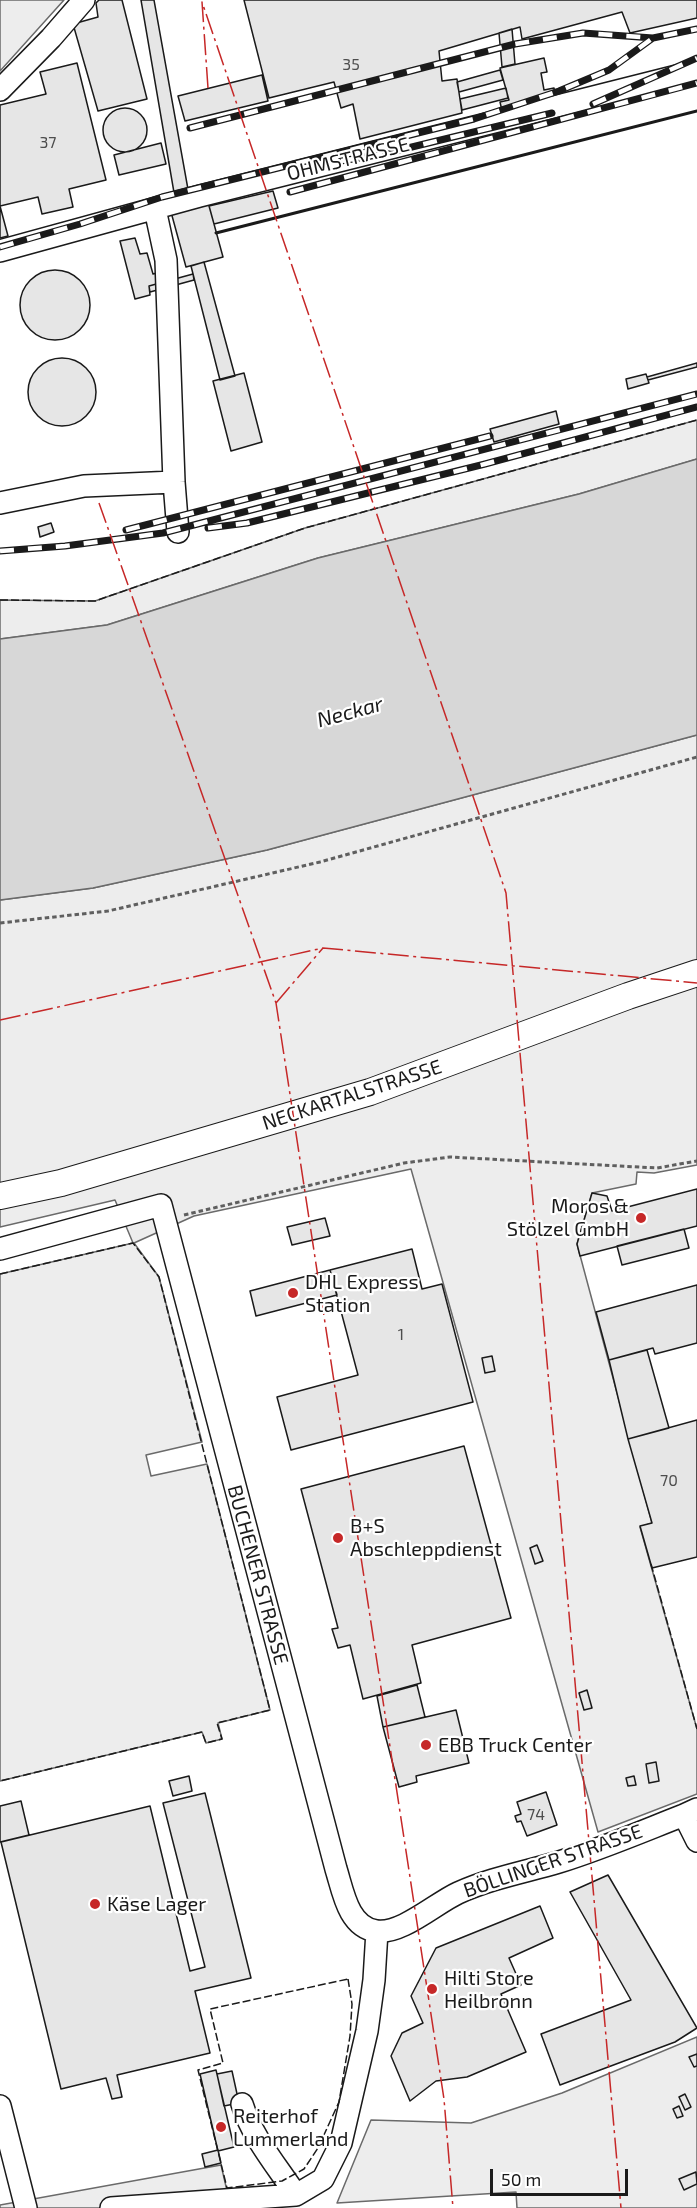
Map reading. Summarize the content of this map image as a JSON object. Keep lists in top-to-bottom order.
{
  "streets": {
    "main road": ["NECKARTALSTRASSE"],
    "street": ["OHMSTRASSE", "BUCHENER STRASSE", "BÖLLINGER STRASSE"]
  },
  "crossings": [
    ["BUCHENER STRASSE", "BÖLLINGER STRASSE"]
  ],
  "water": ["Neckar"],
  "places": [
    "Moros & Stölzel GmbH",
    "DHL Express Station",
    "B+S Abschleppdienst",
    "EBB Truck Center",
    "Käse Lager",
    "Hilti Store Heilbronn",
    "Reiterhof Lummerland"
  ],
  "house_numbers": [
    "35",
    "37",
    "1",
    "70",
    "74"
  ],
  "scale_bar": "50 m"
}
